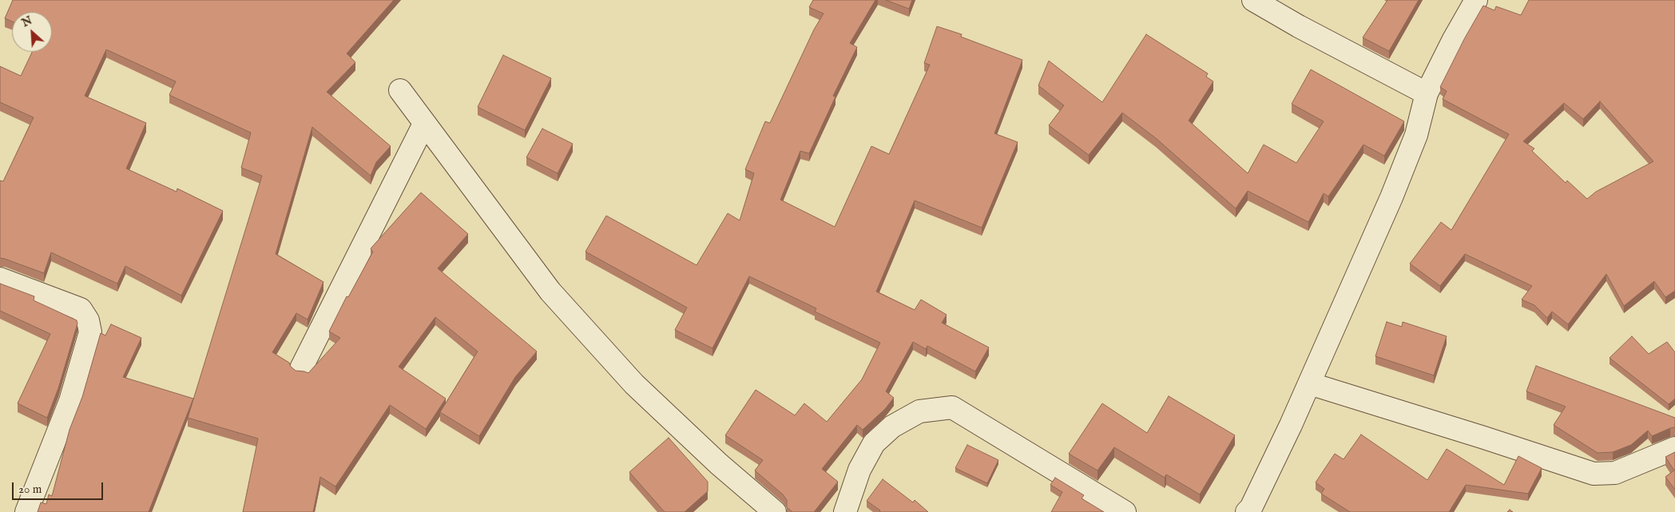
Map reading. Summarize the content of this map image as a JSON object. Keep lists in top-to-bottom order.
{
  "scale_bar": "20 m",
  "north": "top left"
}
